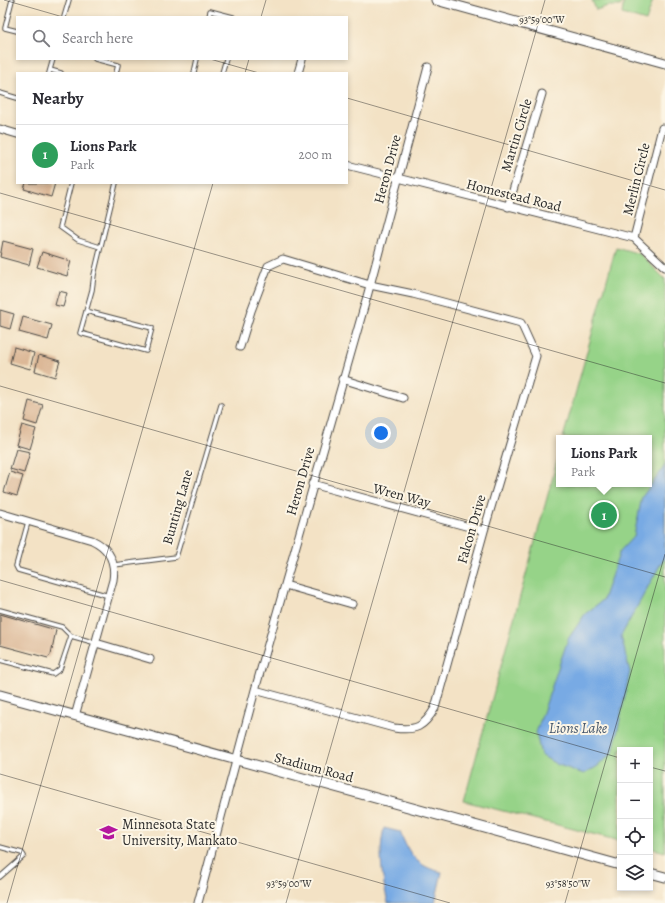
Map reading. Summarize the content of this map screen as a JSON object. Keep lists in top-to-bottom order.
{
  "streets": {
    "street": [
      "Martin Circle",
      "Heron Drive",
      "Merlin Circle",
      "Homestead Road",
      "Wren Way",
      "Falcon Drive",
      "Stadium Road"
    ],
    "lane": ["Bunting Lane"]
  },
  "crossings": [
    ["Martin Circle", "Homestead Road"],
    ["Heron Drive", "Homestead Road"],
    ["Heron Drive", "Wren Way"],
    ["Heron Drive", "Falcon Drive"],
    ["Heron Drive", "Stadium Road"],
    ["Merlin Circle", "Homestead Road"],
    ["Wren Way", "Falcon Drive"]
  ],
  "water": ["Lions Lake"],
  "places": {
    "school or university": ["Minnesota State University, Mankato"]
  },
  "page": {
    "search": "Search here",
    "heading": "Nearby",
    "list": [
      {
        "mark": "1",
        "name": "Lions Park",
        "note": "Park",
        "value": "200 m"
      }
    ],
    "popup": ["Lions Park", "Park"],
    "pins": "1",
    "map_buttons": ["+", "−"]
  },
  "coordinates": ["93°59'00\"W", "93°58'50\"W"]
}
